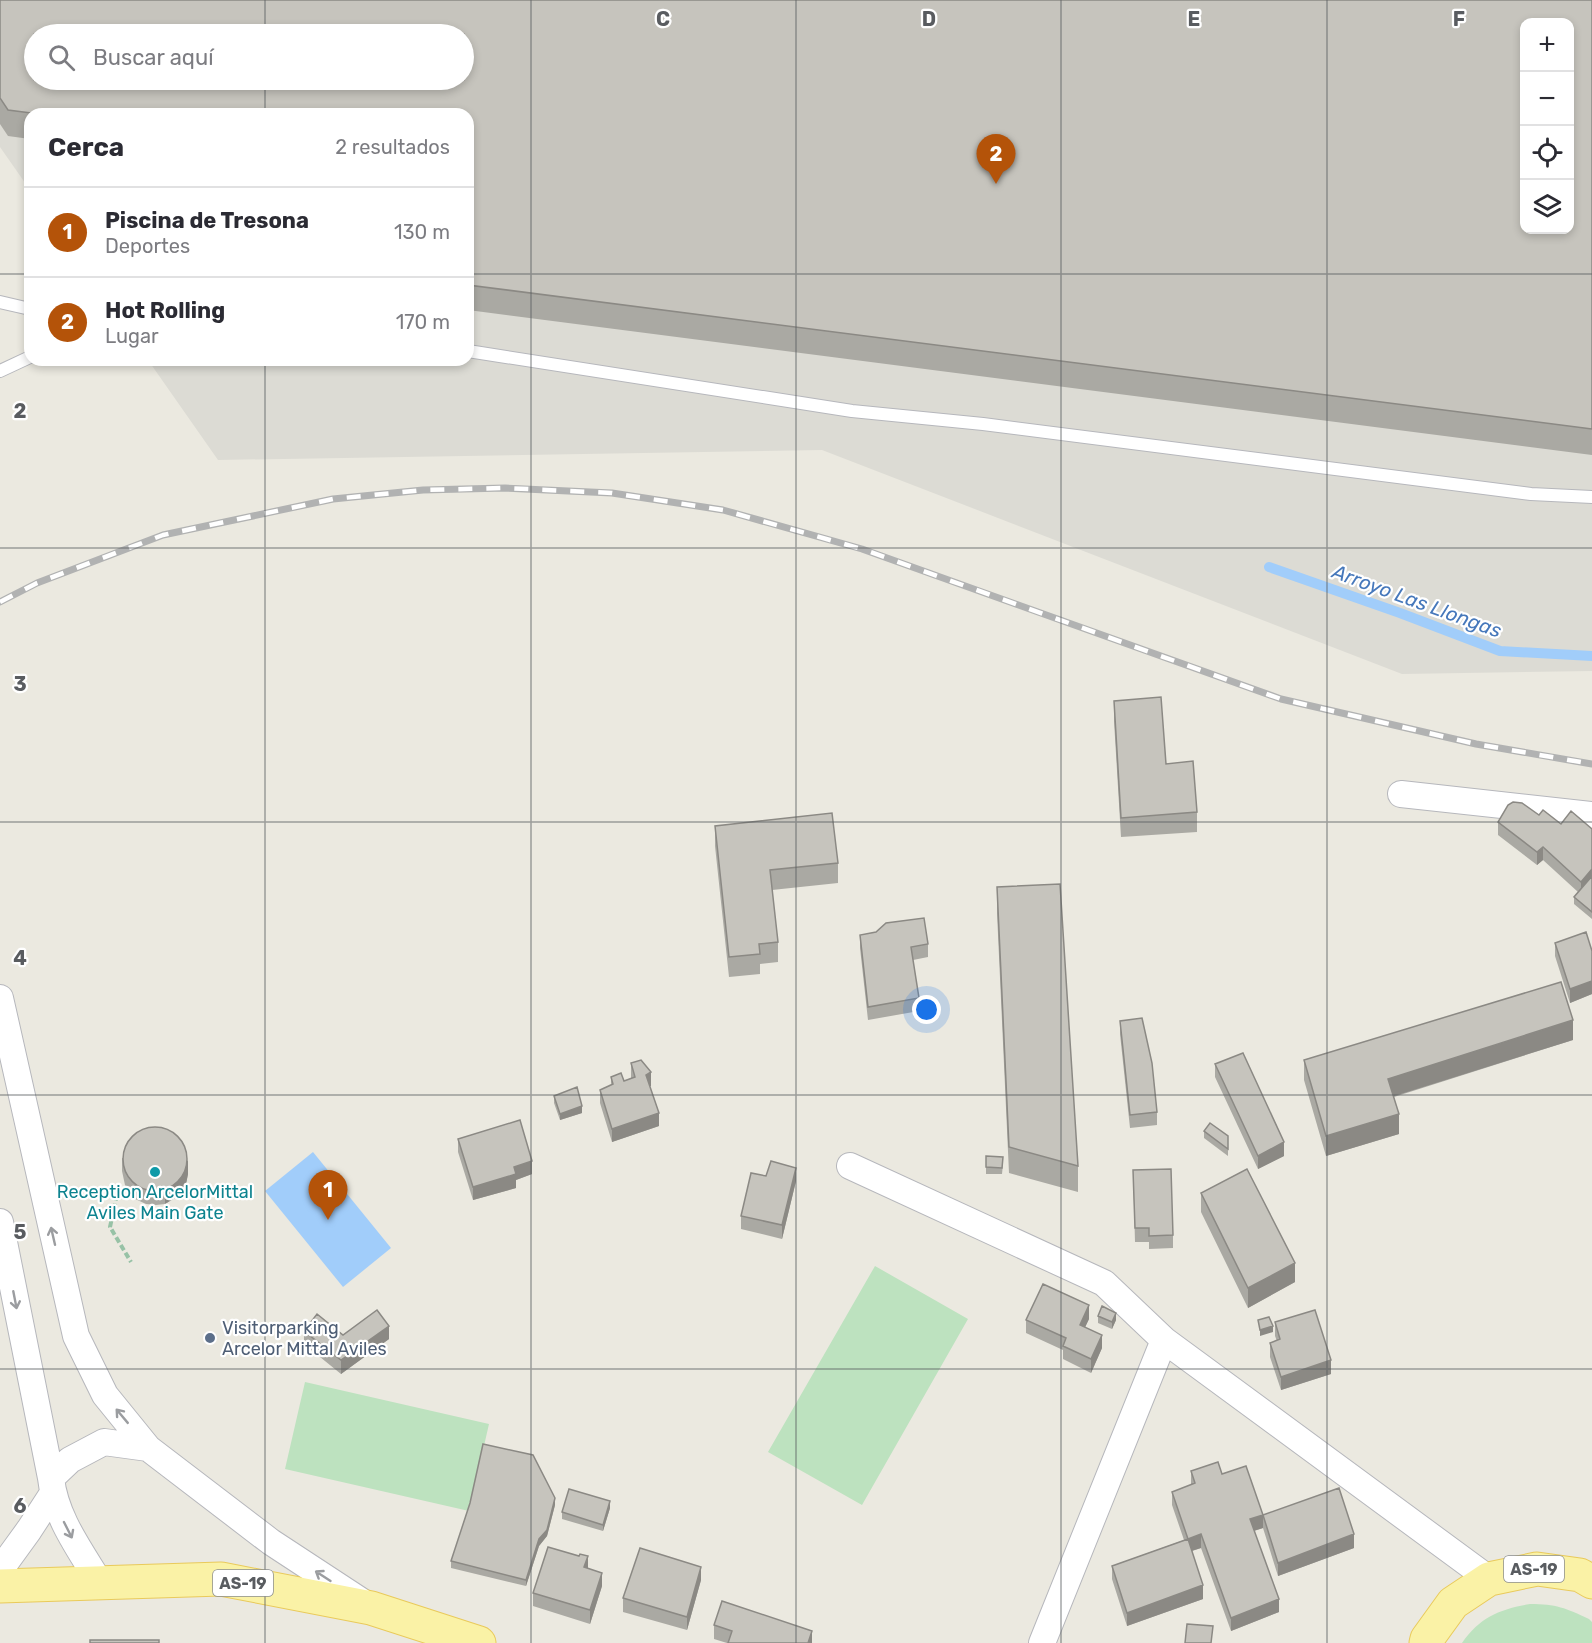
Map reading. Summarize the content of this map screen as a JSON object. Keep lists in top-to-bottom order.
{
  "streets": {
    "main road": ["AS-19"]
  },
  "water": ["Arroyo Las Llongas"],
  "places": ["Reception ArcelorMittal Aviles Main Gate", "Visitorparking Arcelor Mittal Aviles"],
  "page": {
    "map_buttons": ["+", "−"],
    "search": "Buscar aquí",
    "heading": ["Cerca", "2 resultados"],
    "pins": ["2", "1"],
    "list": [
      {
        "mark": "1",
        "name": "Piscina de Tresona",
        "note": "Deportes",
        "value": "130 m"
      },
      {
        "mark": "2",
        "name": "Hot Rolling",
        "note": "Lugar",
        "value": "170 m"
      }
    ]
  },
  "grid": {
    "columns": [
      "C",
      "D",
      "E",
      "F"
    ],
    "rows": [
      "2",
      "3",
      "4",
      "5",
      "6"
    ]
  }
}
